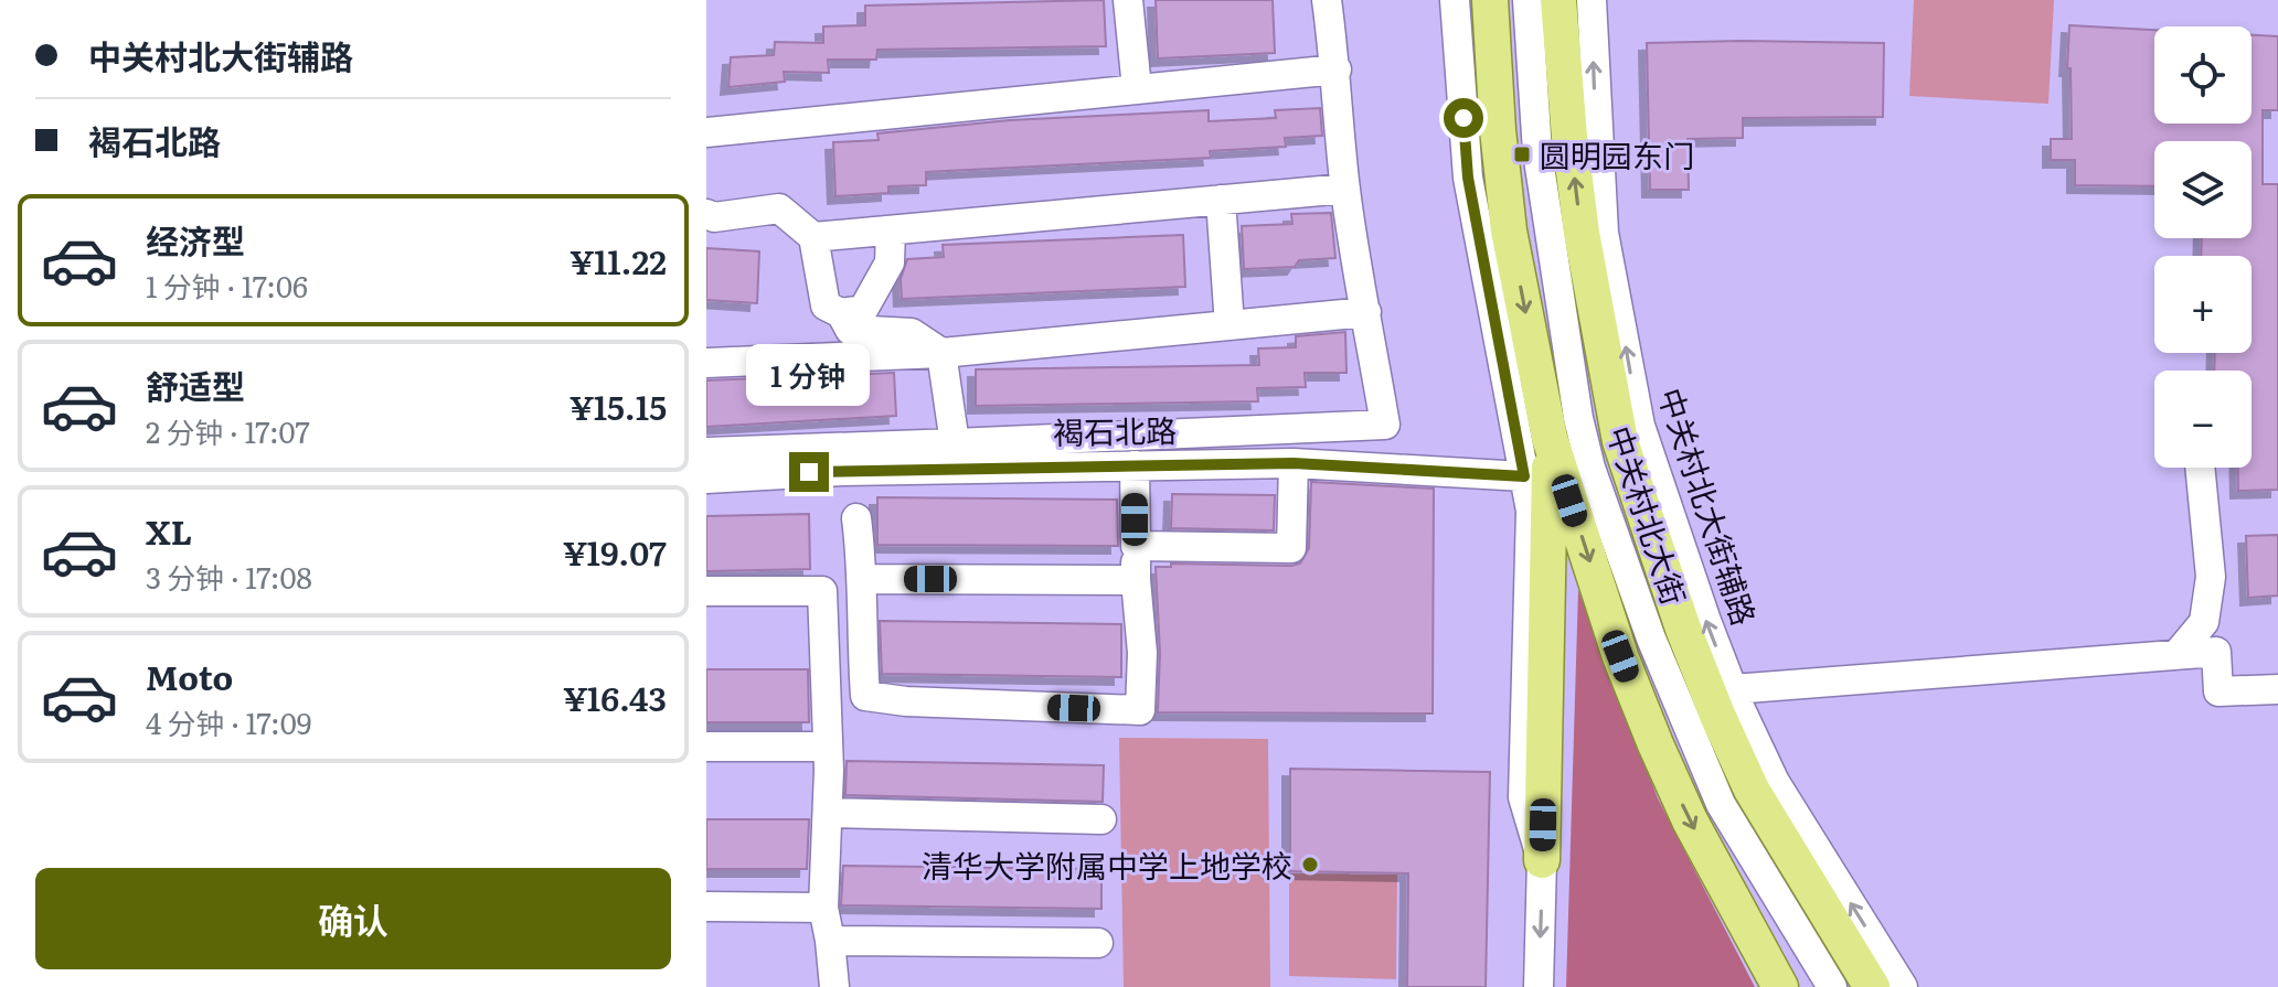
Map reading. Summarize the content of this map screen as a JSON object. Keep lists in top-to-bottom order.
{
  "streets": {
    "main road": ["中关村北大街"],
    "street": ["褐石北路", "中关村北大街辅路"]
  },
  "places": {
    "transit": ["圆明园东门"],
    "other": ["清华大学附属中学上地学校"]
  },
  "page": {
    "banner": ["中关村北大街辅路", "褐石北路"],
    "map_buttons": ["+", "−"],
    "list": [
      {
        "name": "经济型",
        "note": "1 分钟 · 17:06",
        "value": "¥11.22"
      },
      {
        "name": "舒适型",
        "note": "2 分钟 · 17:07",
        "value": "¥15.15"
      },
      {
        "name": "XL",
        "note": "3 分钟 · 17:08",
        "value": "¥19.07"
      },
      {
        "name": "Moto",
        "note": "4 分钟 · 17:09",
        "value": "¥16.43"
      }
    ],
    "bubble": "1 分钟",
    "buttons": "确认"
  }
}
